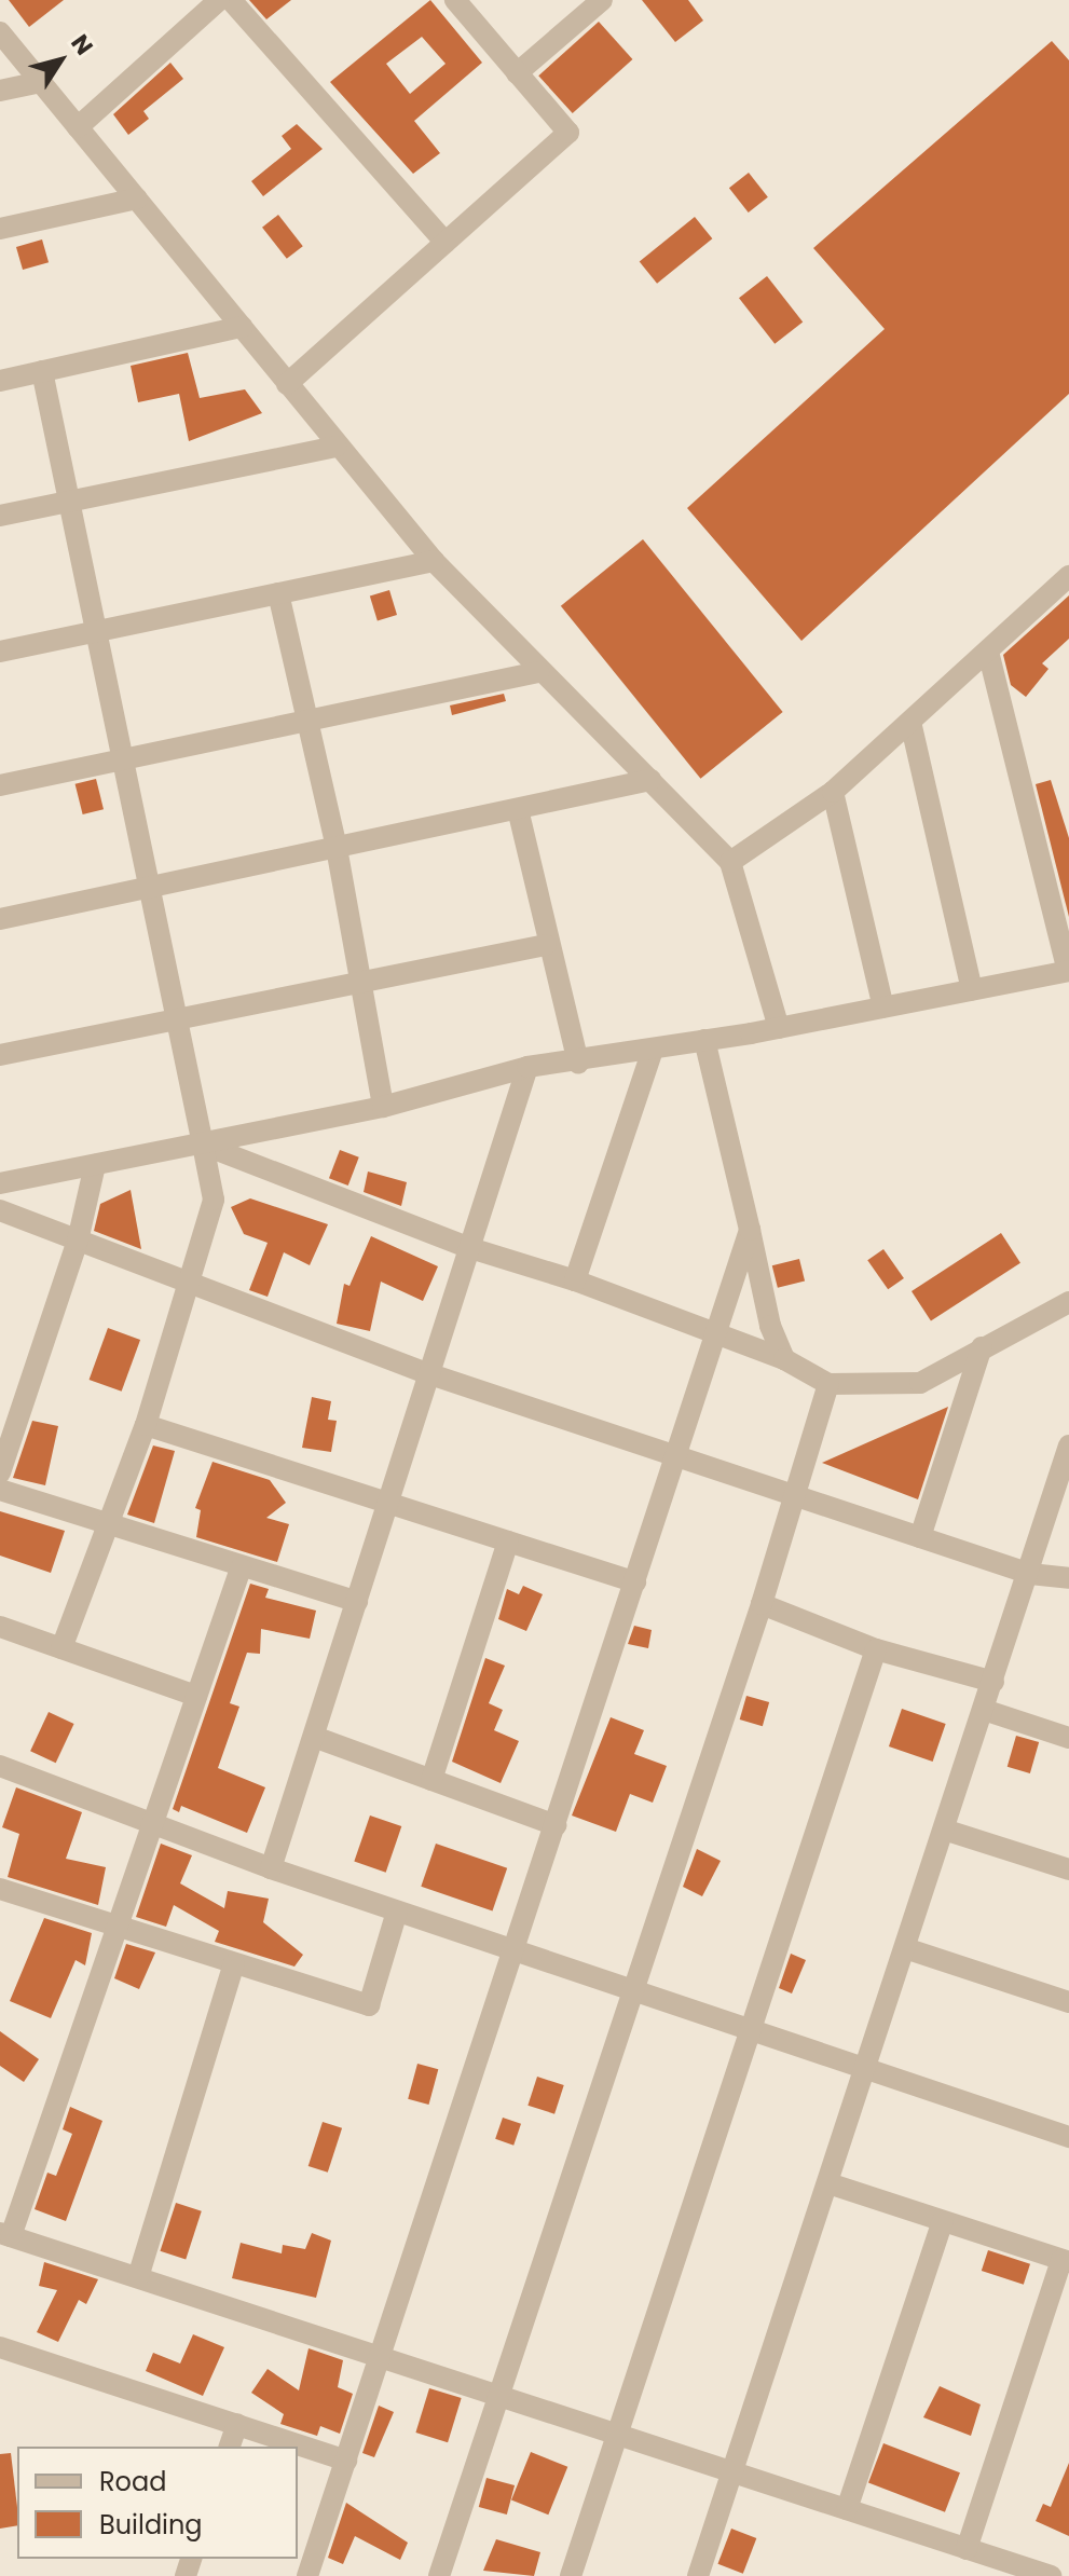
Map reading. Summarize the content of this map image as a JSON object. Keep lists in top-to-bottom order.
{
  "legend": ["Road", "Building"],
  "north": "top right"
}
